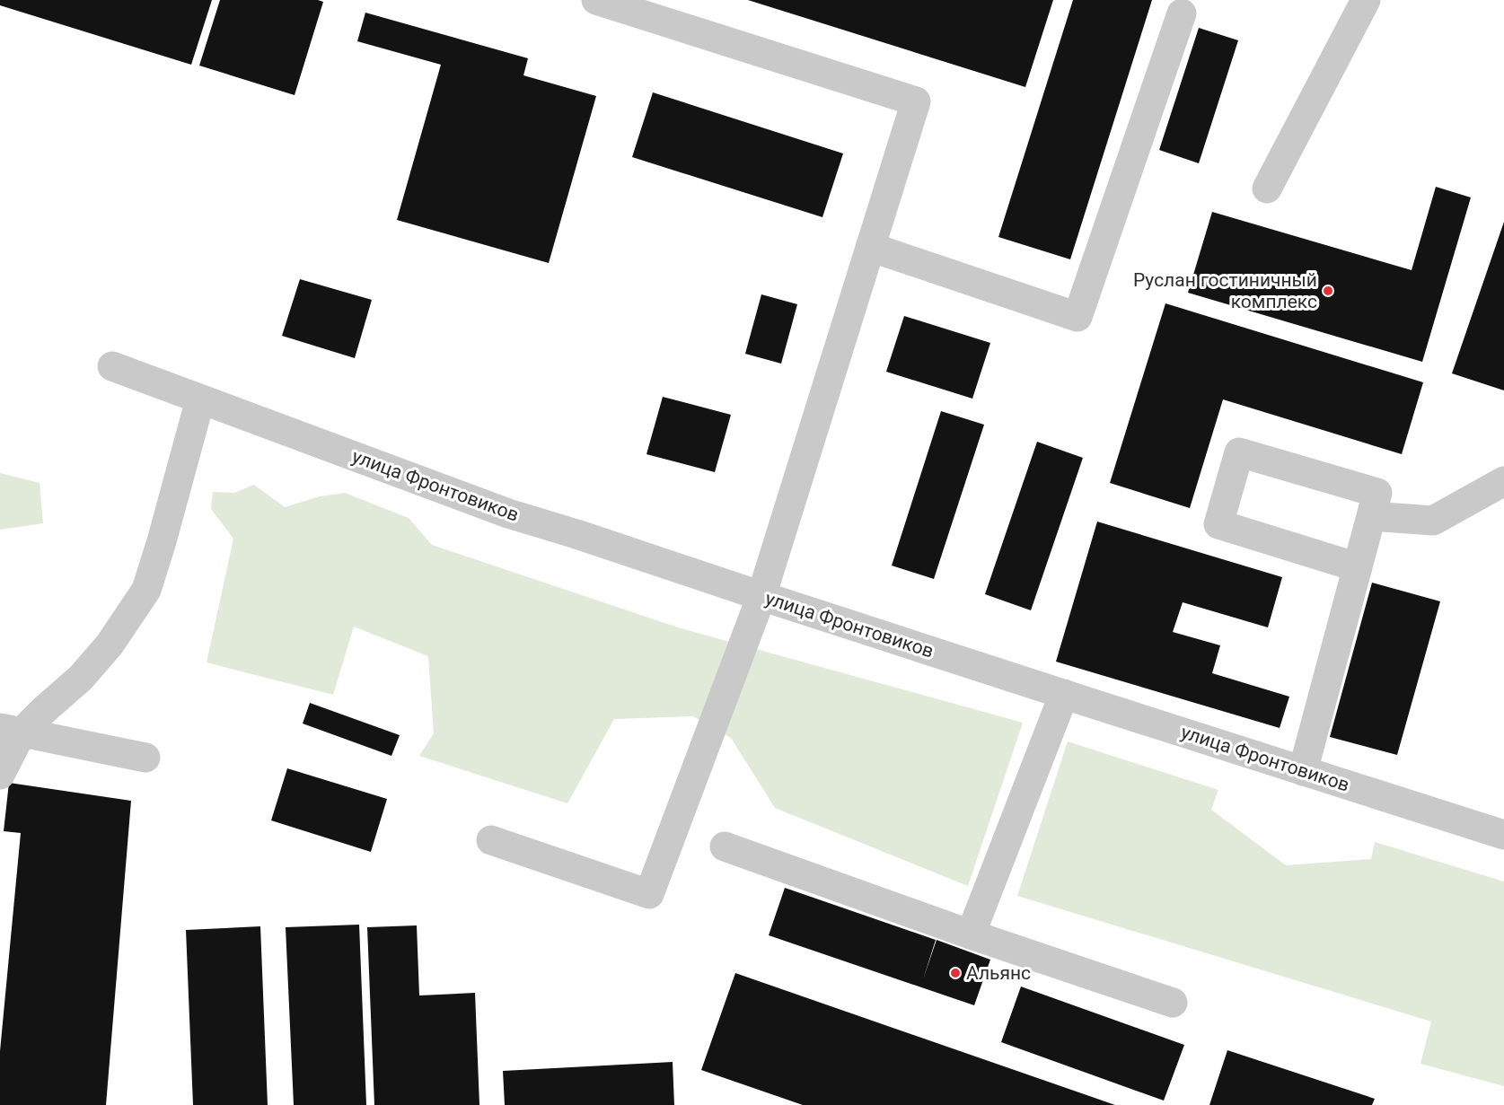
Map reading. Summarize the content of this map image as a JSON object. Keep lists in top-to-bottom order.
{
  "streets": {
    "street": ["улица Фронтовиков"]
  },
  "places": ["Руслан гостиничный комплекс", "Альянс"]
}
